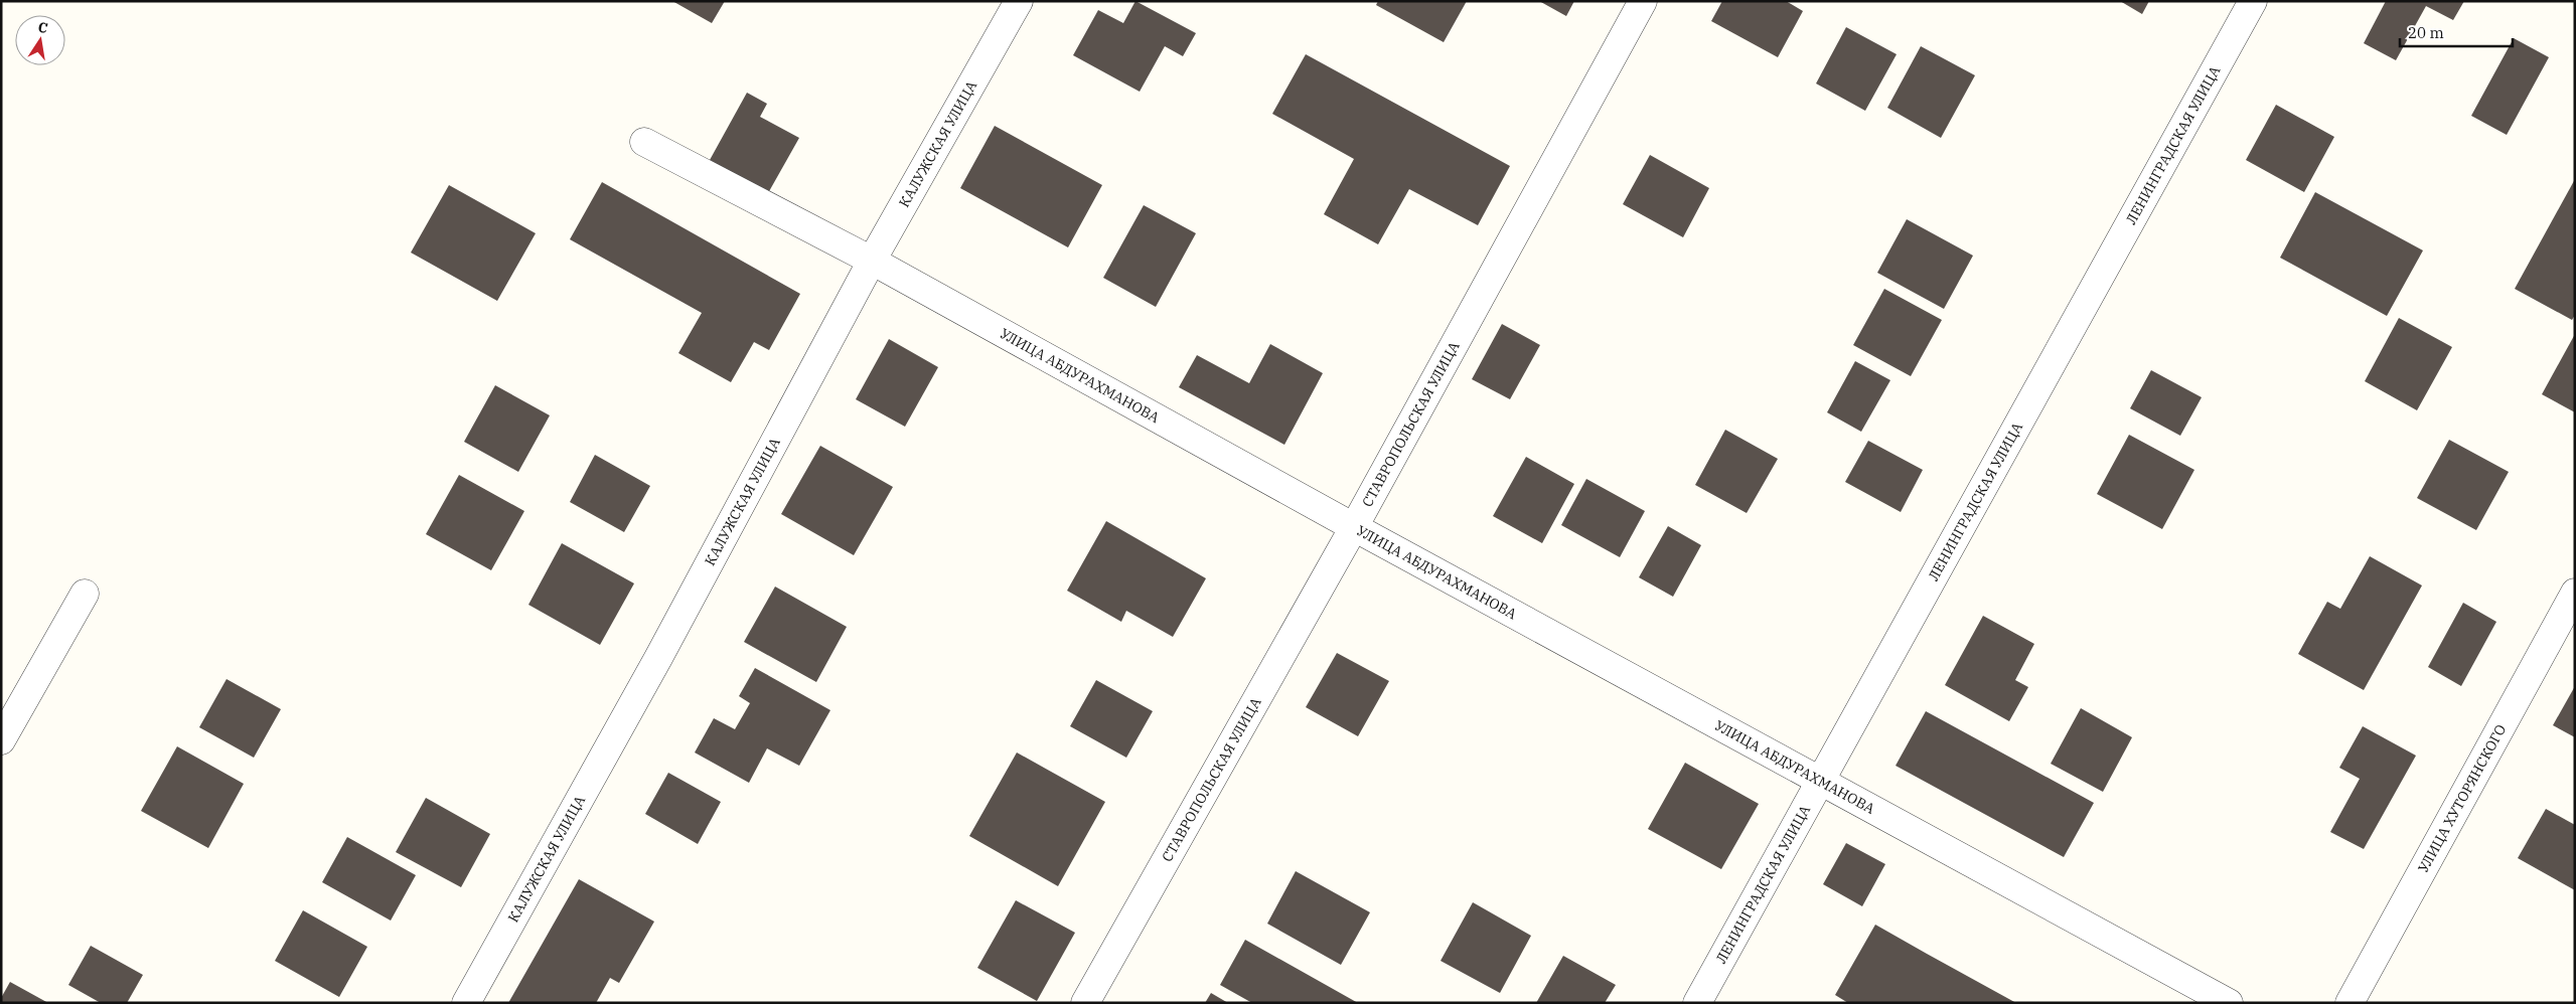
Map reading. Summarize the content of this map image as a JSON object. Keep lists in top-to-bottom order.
{
  "streets": {
    "street": [
      "КАЛУЖСКАЯ УЛИЦА",
      "ЛЕНИНГРАДСКАЯ УЛИЦА",
      "УЛИЦА АБДУРАХМАНОВА",
      "СТАВРОПОЛЬСКАЯ УЛИЦА",
      "УЛИЦА ХУТОРЯНСКОГО"
    ]
  },
  "crossings": [
    ["КАЛУЖСКАЯ УЛИЦА", "УЛИЦА АБДУРАХМАНОВА"],
    ["ЛЕНИНГРАДСКАЯ УЛИЦА", "УЛИЦА АБДУРАХМАНОВА"],
    ["УЛИЦА АБДУРАХМАНОВА", "СТАВРОПОЛЬСКАЯ УЛИЦА"]
  ],
  "scale_bar": "20 m",
  "north": "top"
}
